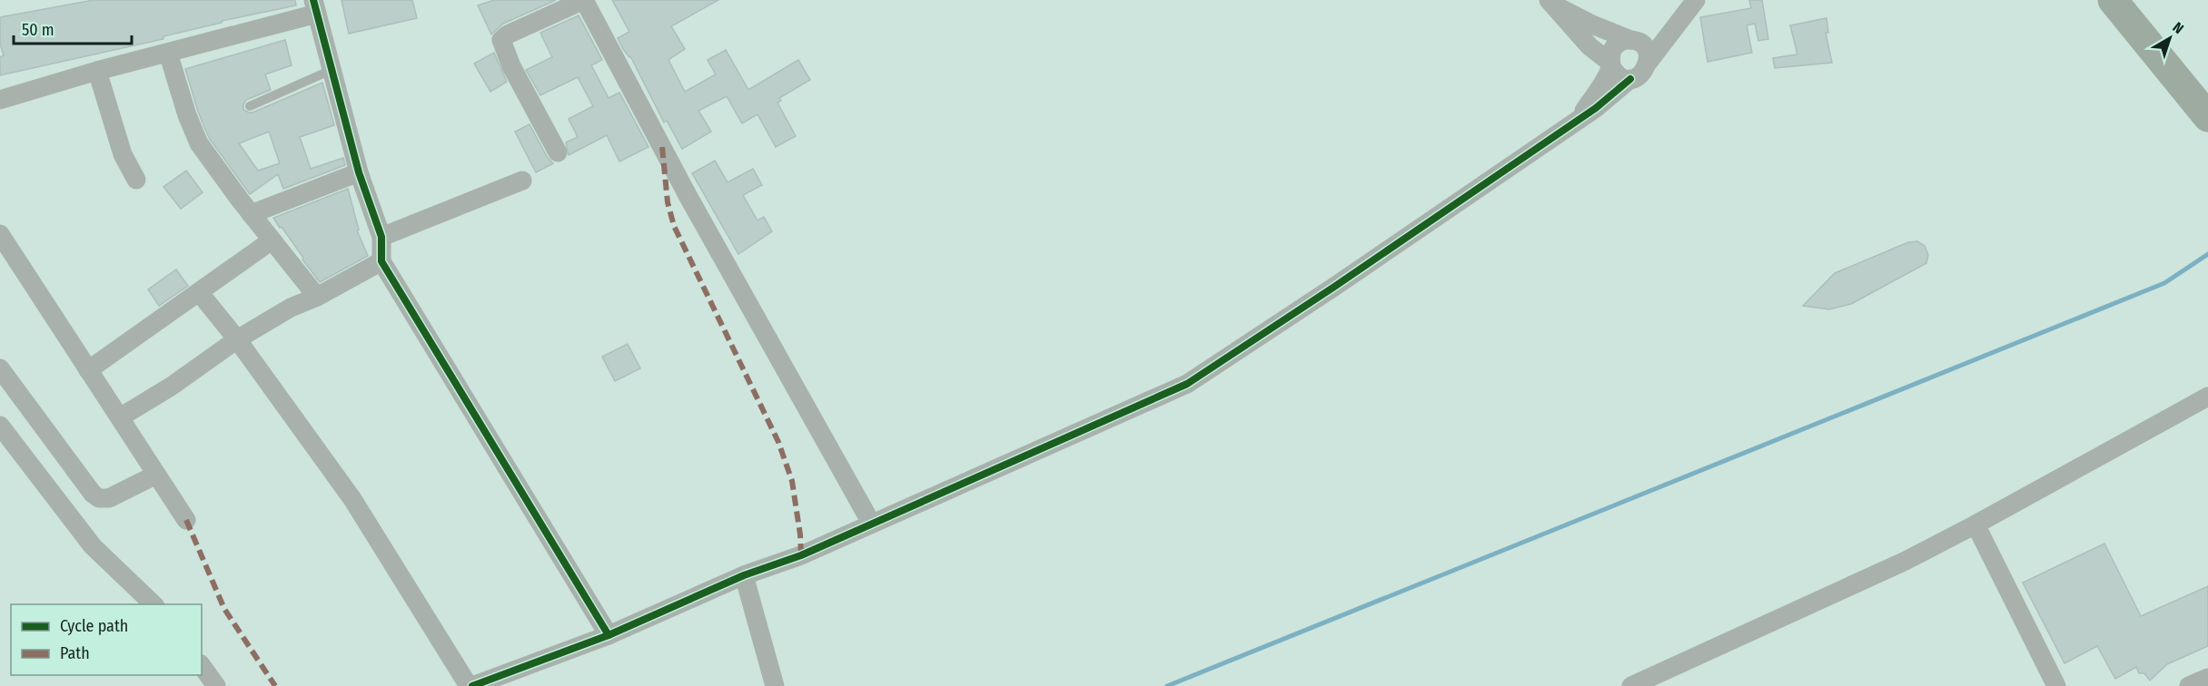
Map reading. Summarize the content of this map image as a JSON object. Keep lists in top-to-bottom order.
{
  "legend": ["Cycle path", "Path"],
  "scale_bar": "50 m",
  "north": "top right"
}
